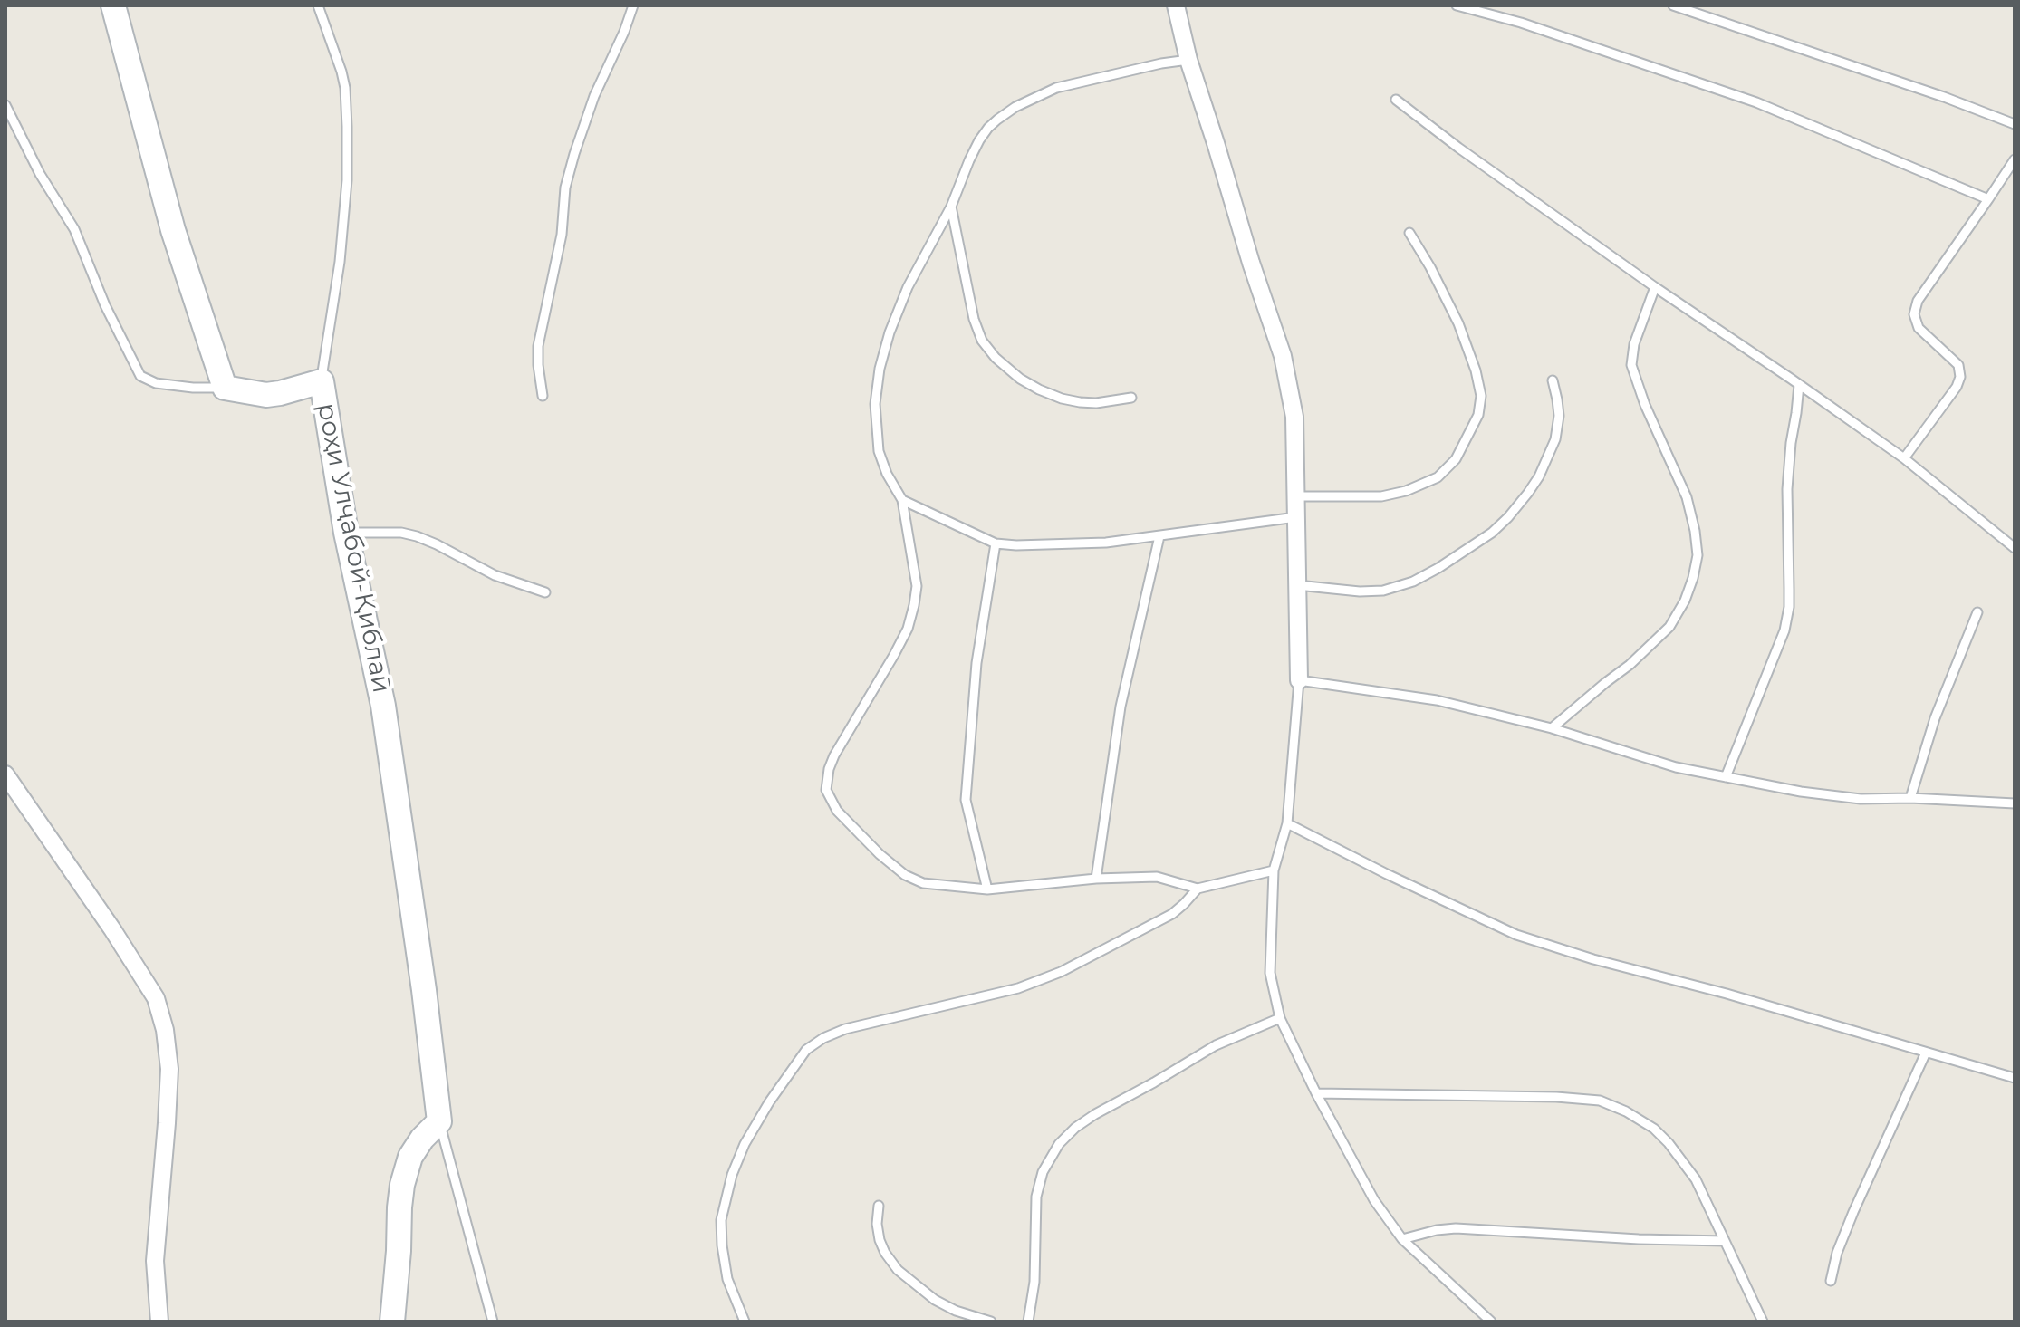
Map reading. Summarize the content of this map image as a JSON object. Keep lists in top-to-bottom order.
{
  "streets": {
    "street": ["роҳи Улҷабой-Қиблаӣ"]
  }
}
